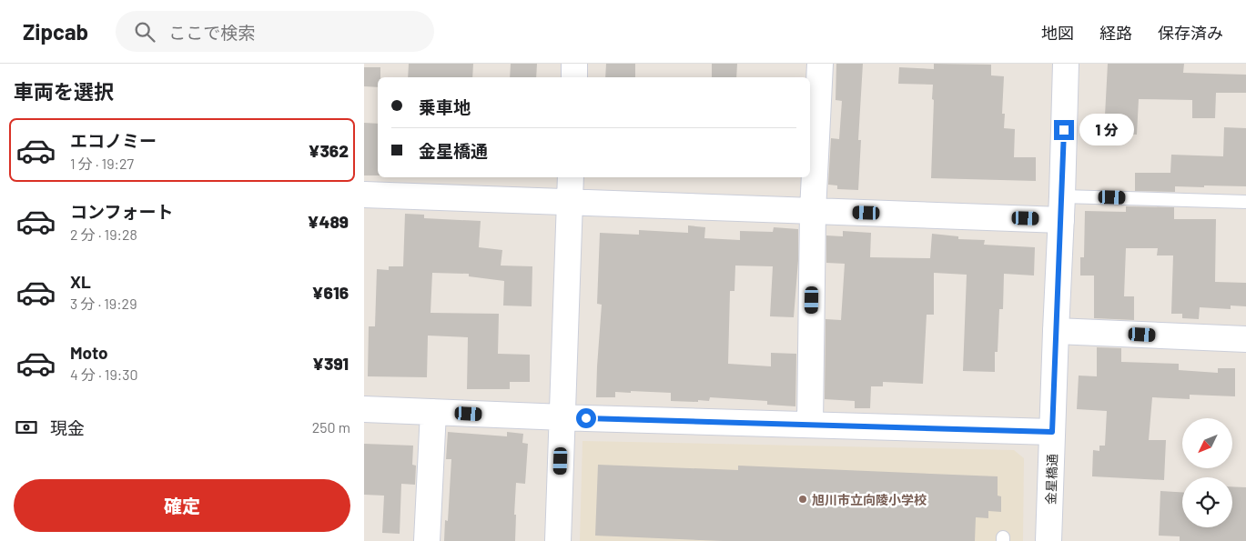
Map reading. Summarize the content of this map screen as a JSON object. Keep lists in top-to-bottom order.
{
  "streets": {
    "street": ["金星橋通"]
  },
  "places": ["旭川市立向陵小学校"],
  "north": "bottom left",
  "page": {
    "header": "Zipcab",
    "search": "ここで検索",
    "nav": ["地図", "経路", "保存済み"],
    "heading": "車両を選択",
    "banner": ["乗車地", "金星橋通"],
    "bubble": "1 分",
    "list": [
      {
        "name": "エコノミー",
        "note": "1 分 · 19:27",
        "value": "¥362"
      },
      {
        "name": "コンフォート",
        "note": "2 分 · 19:28",
        "value": "¥489"
      },
      {
        "name": "XL",
        "note": "3 分 · 19:29",
        "value": "¥616"
      },
      {
        "name": "Moto",
        "note": "4 分 · 19:30",
        "value": "¥391"
      }
    ],
    "pay": ["現金", "250 m"],
    "buttons": "確定"
  }
}
